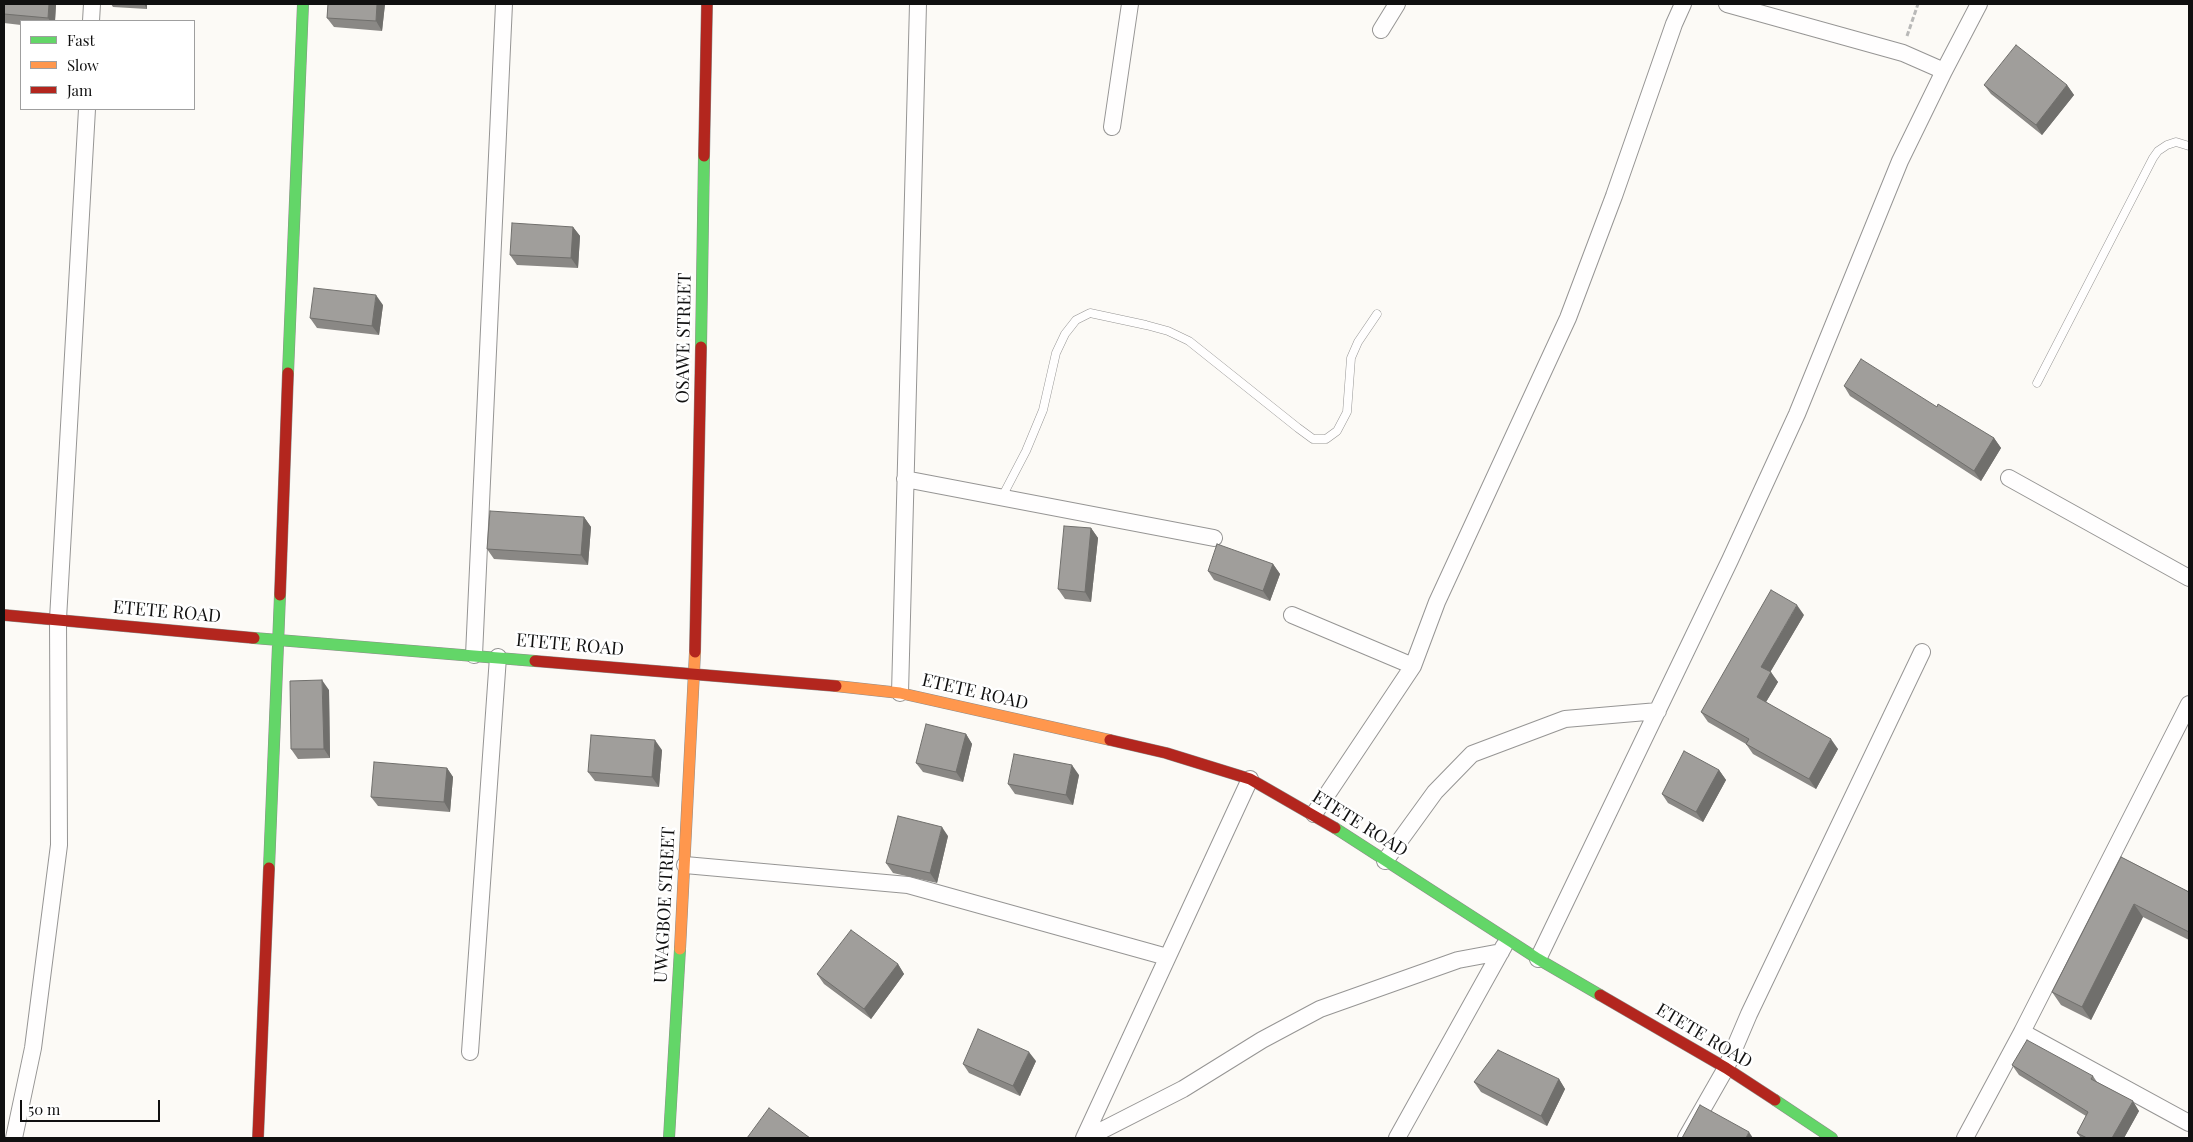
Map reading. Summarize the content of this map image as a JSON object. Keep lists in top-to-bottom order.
{
  "streets": {
    "street": ["OSAWE STREET", "ETETE ROAD", "UWAGBOE STREET"]
  },
  "crossings": [
    ["OSAWE STREET", "ETETE ROAD"],
    ["OSAWE STREET", "UWAGBOE STREET"],
    ["ETETE ROAD", "UWAGBOE STREET"]
  ],
  "legend": ["Fast", "Slow", "Jam"],
  "scale_bar": "50 m"
}
